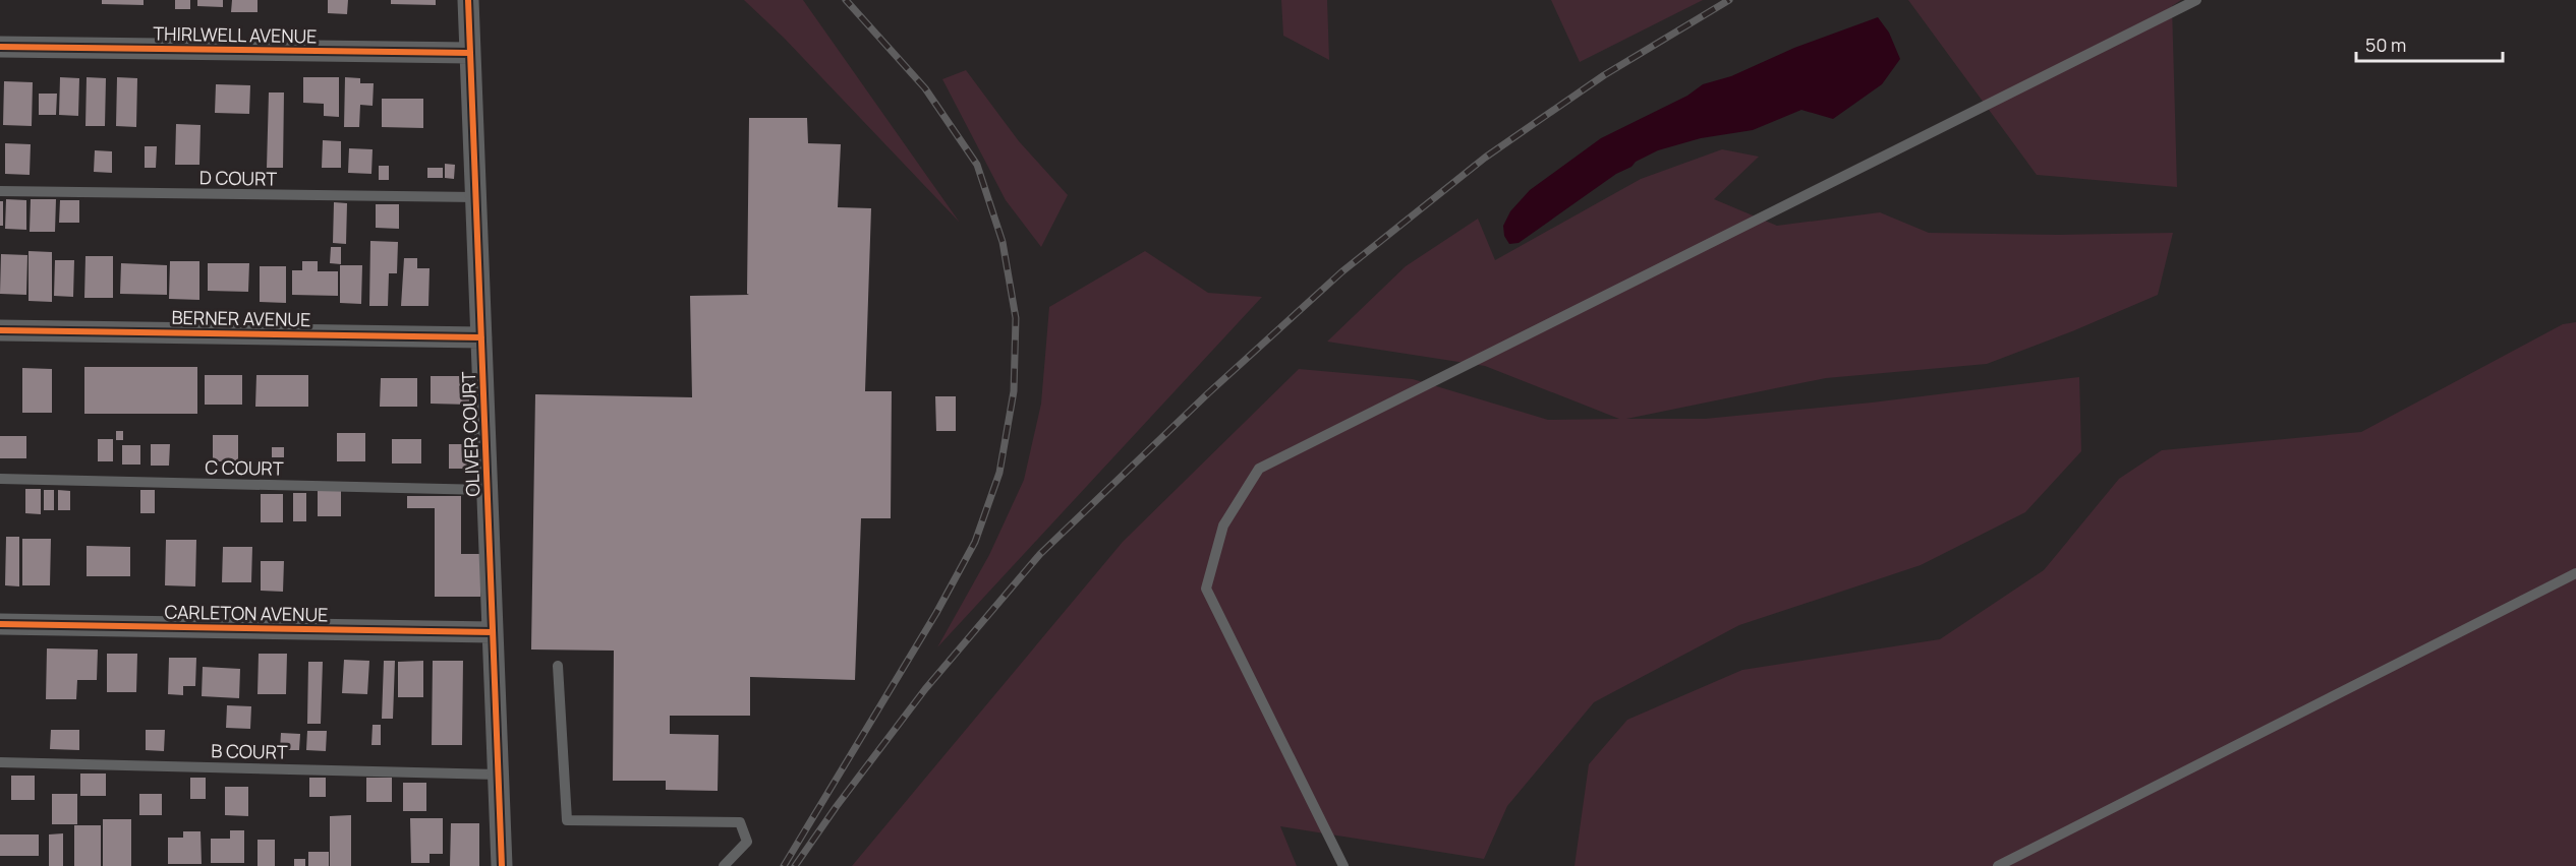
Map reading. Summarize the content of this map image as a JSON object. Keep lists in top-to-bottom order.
{
  "streets": {
    "street": [
      "THIRLWELL AVENUE",
      "BERNER AVENUE",
      "OLIVER COURT",
      "CARLETON AVENUE"
    ],
    "lane": ["D COURT", "C COURT", "B COURT"]
  },
  "crossings": [
    ["THIRLWELL AVENUE", "OLIVER COURT"],
    ["D COURT", "OLIVER COURT"],
    ["BERNER AVENUE", "OLIVER COURT"],
    ["OLIVER COURT", "C COURT"],
    ["OLIVER COURT", "CARLETON AVENUE"],
    ["OLIVER COURT", "B COURT"]
  ],
  "scale_bar": "50 m"
}
